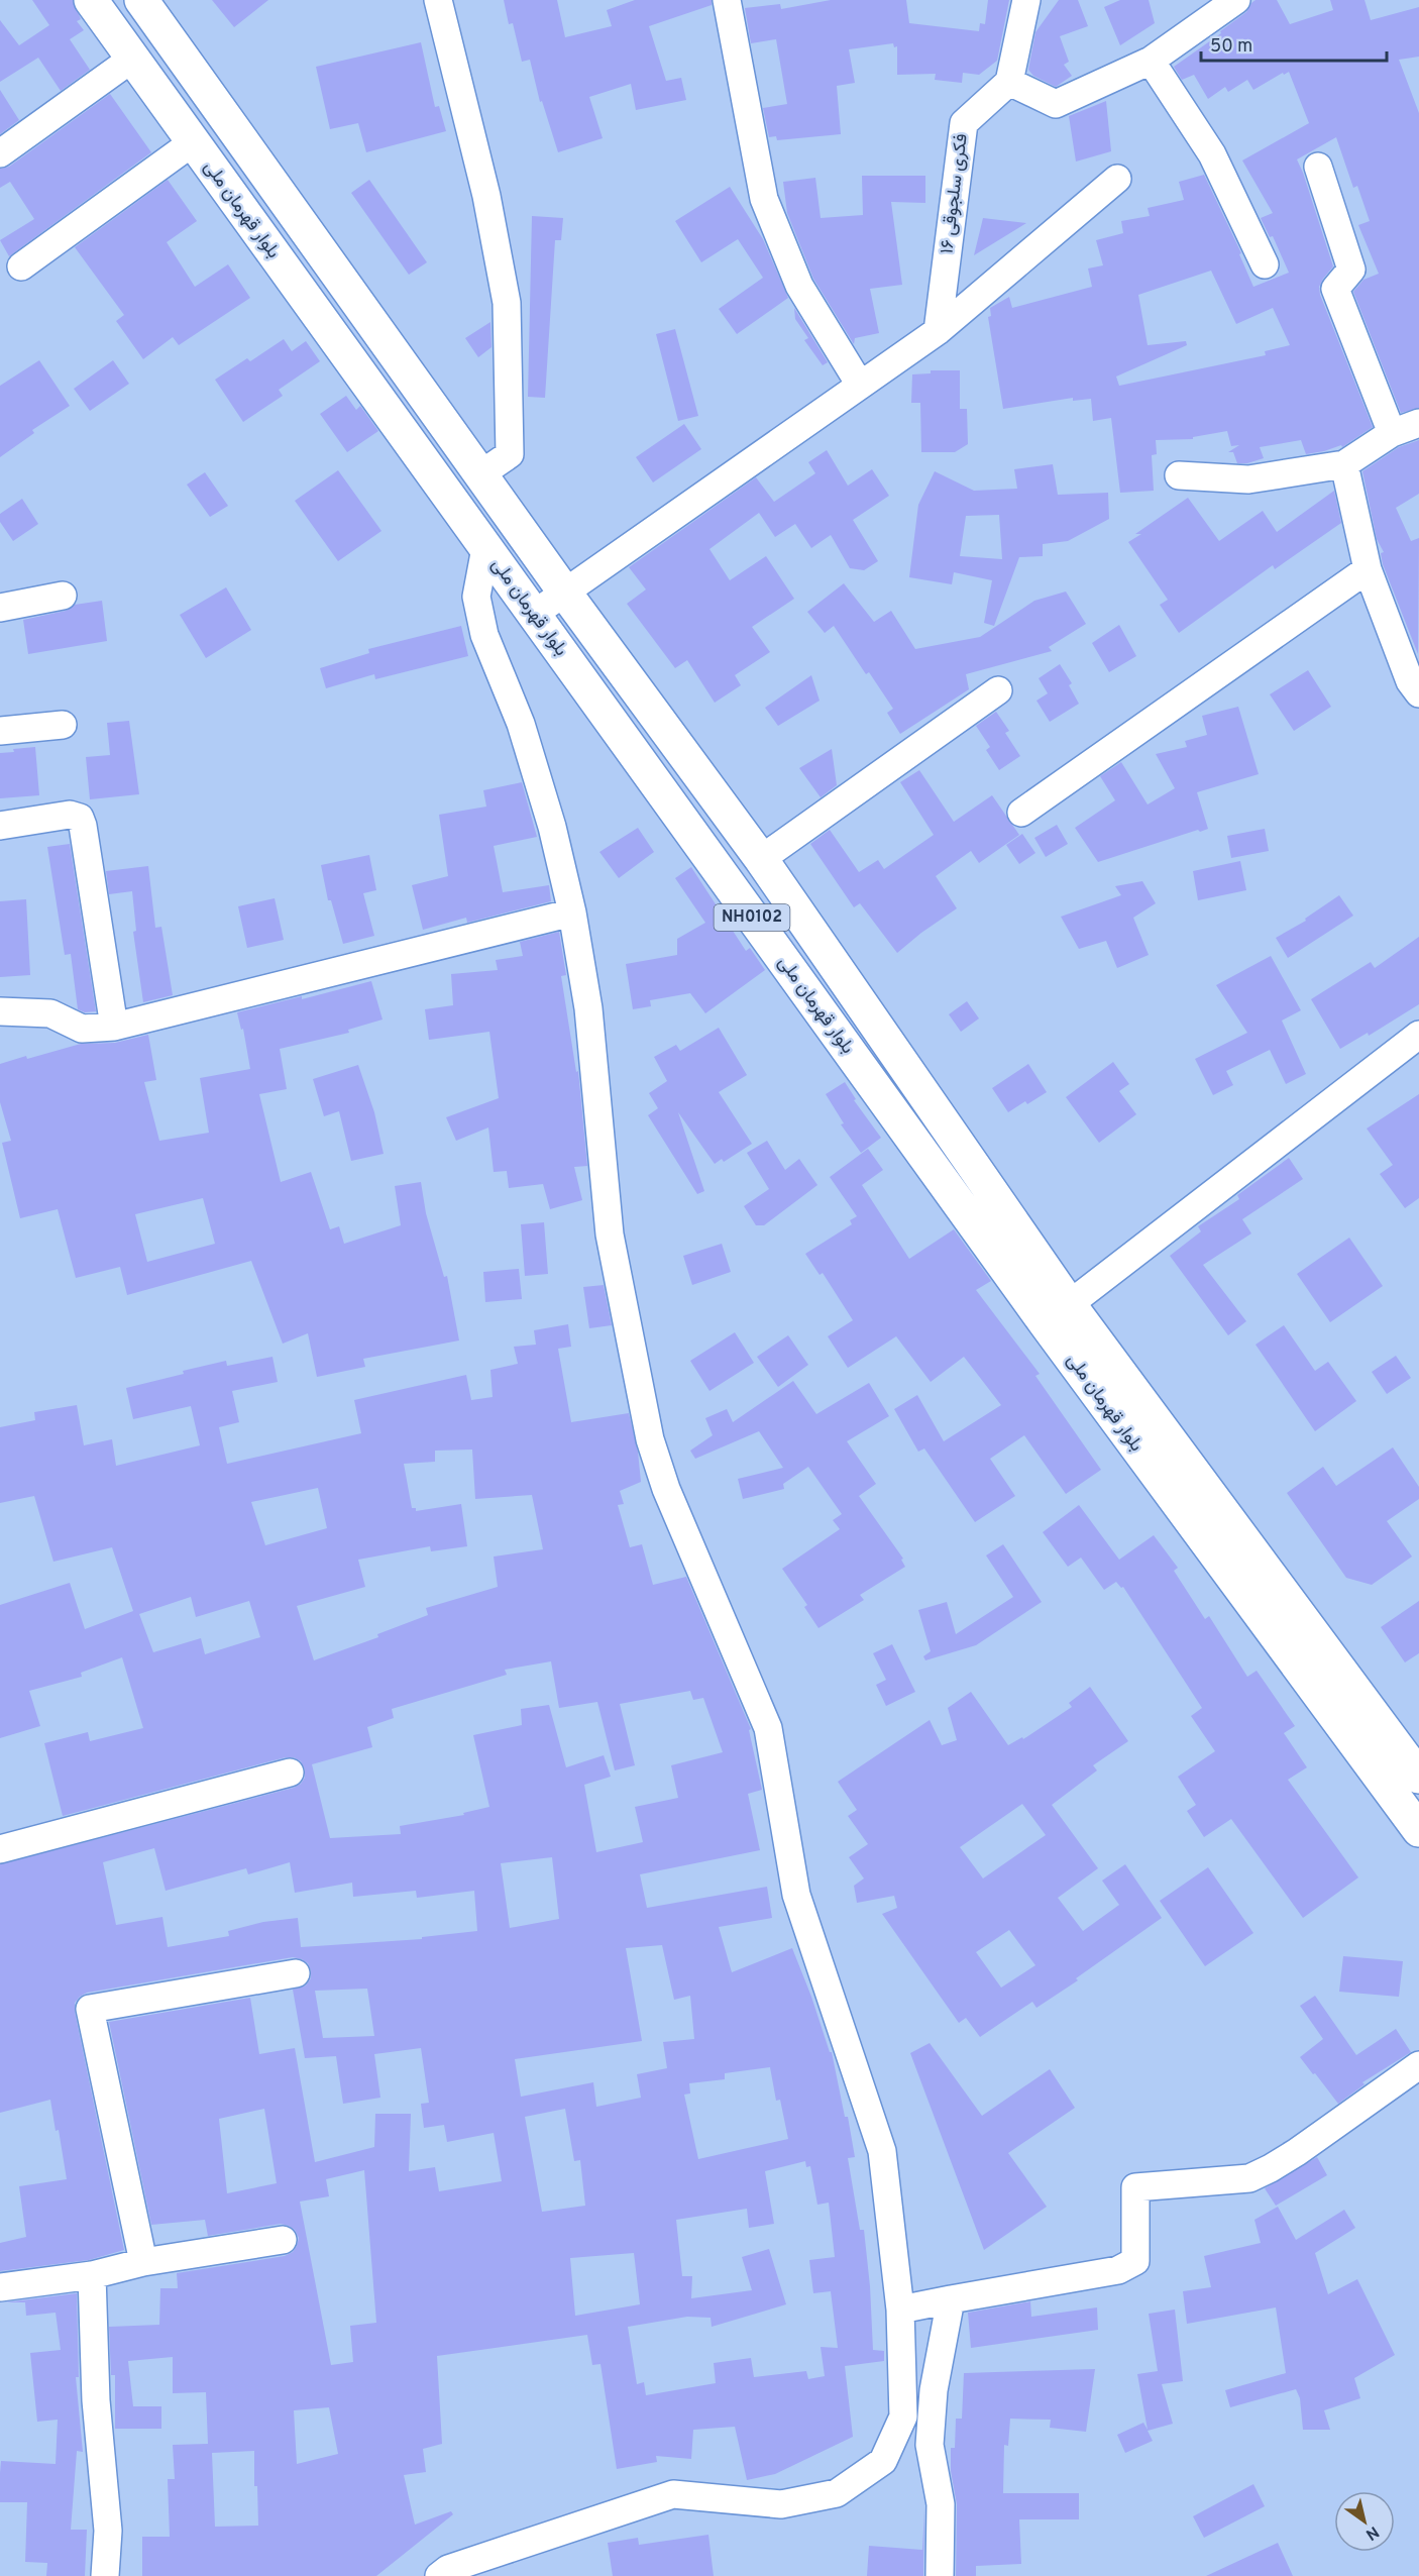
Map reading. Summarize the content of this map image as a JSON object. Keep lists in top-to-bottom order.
{
  "streets": {
    "highway": ["بلوار قهرمان ملی", "NH0102"],
    "street": ["فکری سلجوقی ۱۶"]
  },
  "scale_bar": "50 m",
  "north": "bottom right"
}
